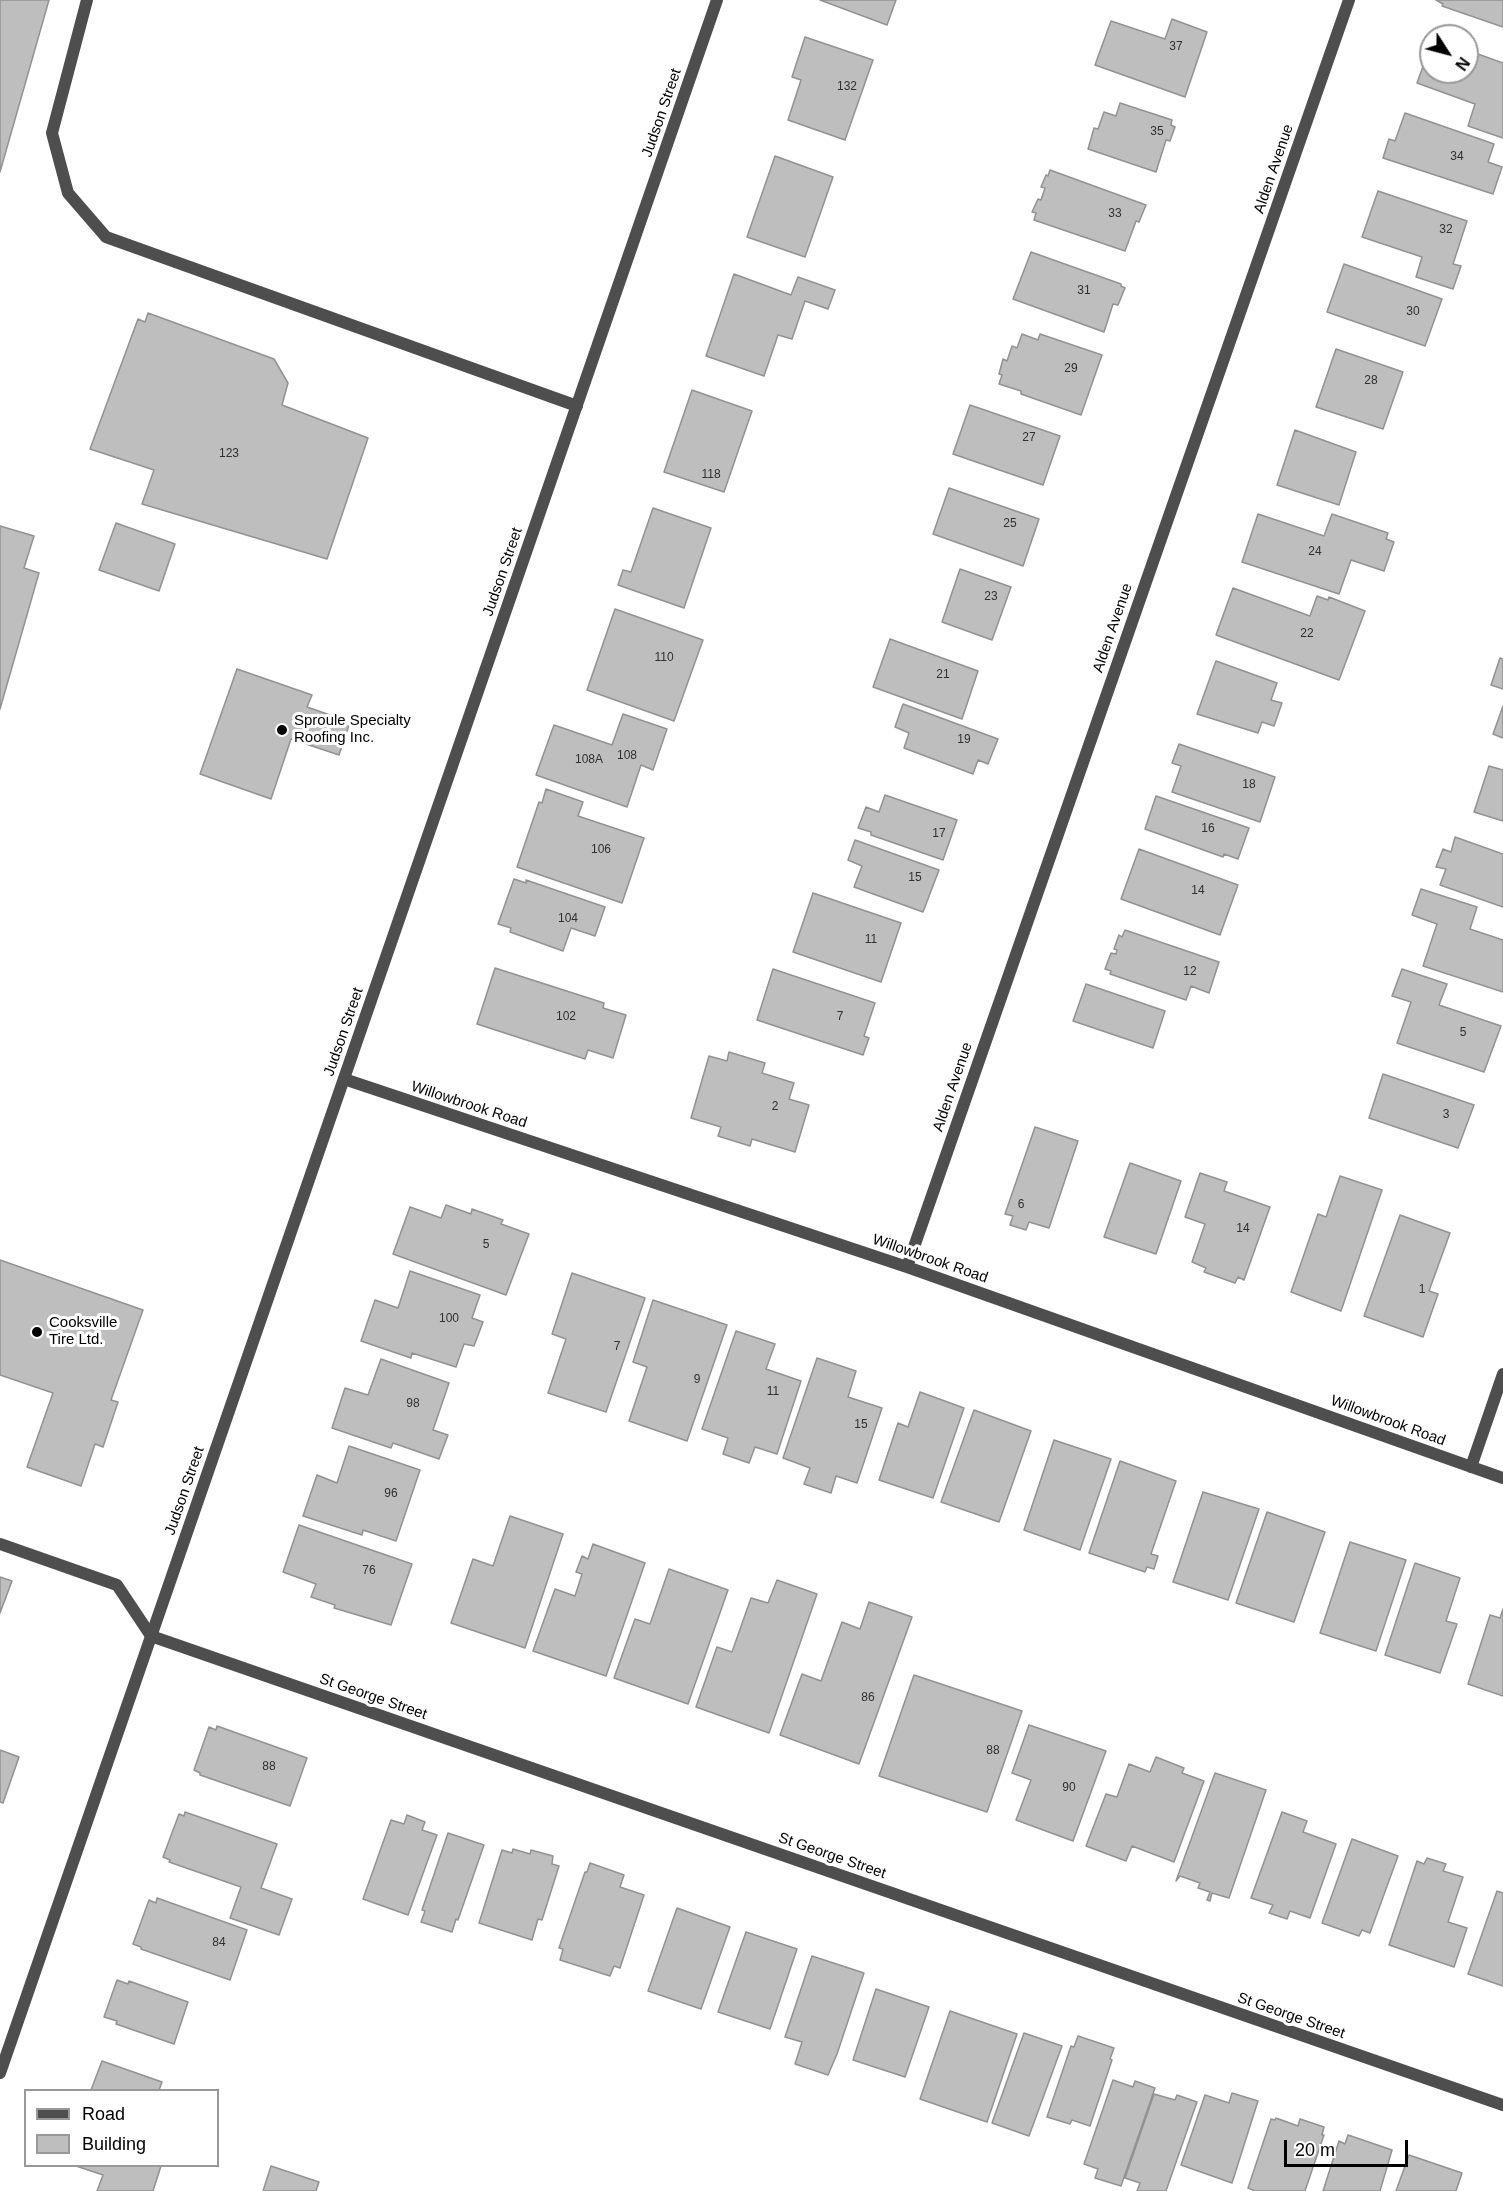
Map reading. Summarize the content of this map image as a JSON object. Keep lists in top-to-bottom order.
{
  "streets": {
    "street": [
      "Judson Street",
      "Alden Avenue",
      "Willowbrook Road",
      "St George Street"
    ]
  },
  "crossings": [
    ["Judson Street", "Willowbrook Road"],
    ["Judson Street", "St George Street"],
    ["Alden Avenue", "Willowbrook Road"]
  ],
  "places": ["Sproule Specialty Roofing Inc.", "Cooksville Tire Ltd."],
  "house_numbers": [
    "37",
    "132",
    "35",
    "34",
    "33",
    "32",
    "31",
    "30",
    "29",
    "28",
    "27",
    "123",
    "118",
    "25",
    "24",
    "23",
    "22",
    "110",
    "21",
    "19",
    "108",
    "108A",
    "18",
    "16",
    "17",
    "106",
    "15",
    "14",
    "104",
    "11",
    "12",
    "102",
    "7",
    "5",
    "2",
    "3",
    "6",
    "14",
    "5",
    "1",
    "100",
    "7",
    "9",
    "11",
    "98",
    "15",
    "96",
    "76",
    "86",
    "88",
    "88",
    "90",
    "84"
  ],
  "legend": ["Road", "Building"],
  "scale_bar": "20 m",
  "north": "bottom right"
}
